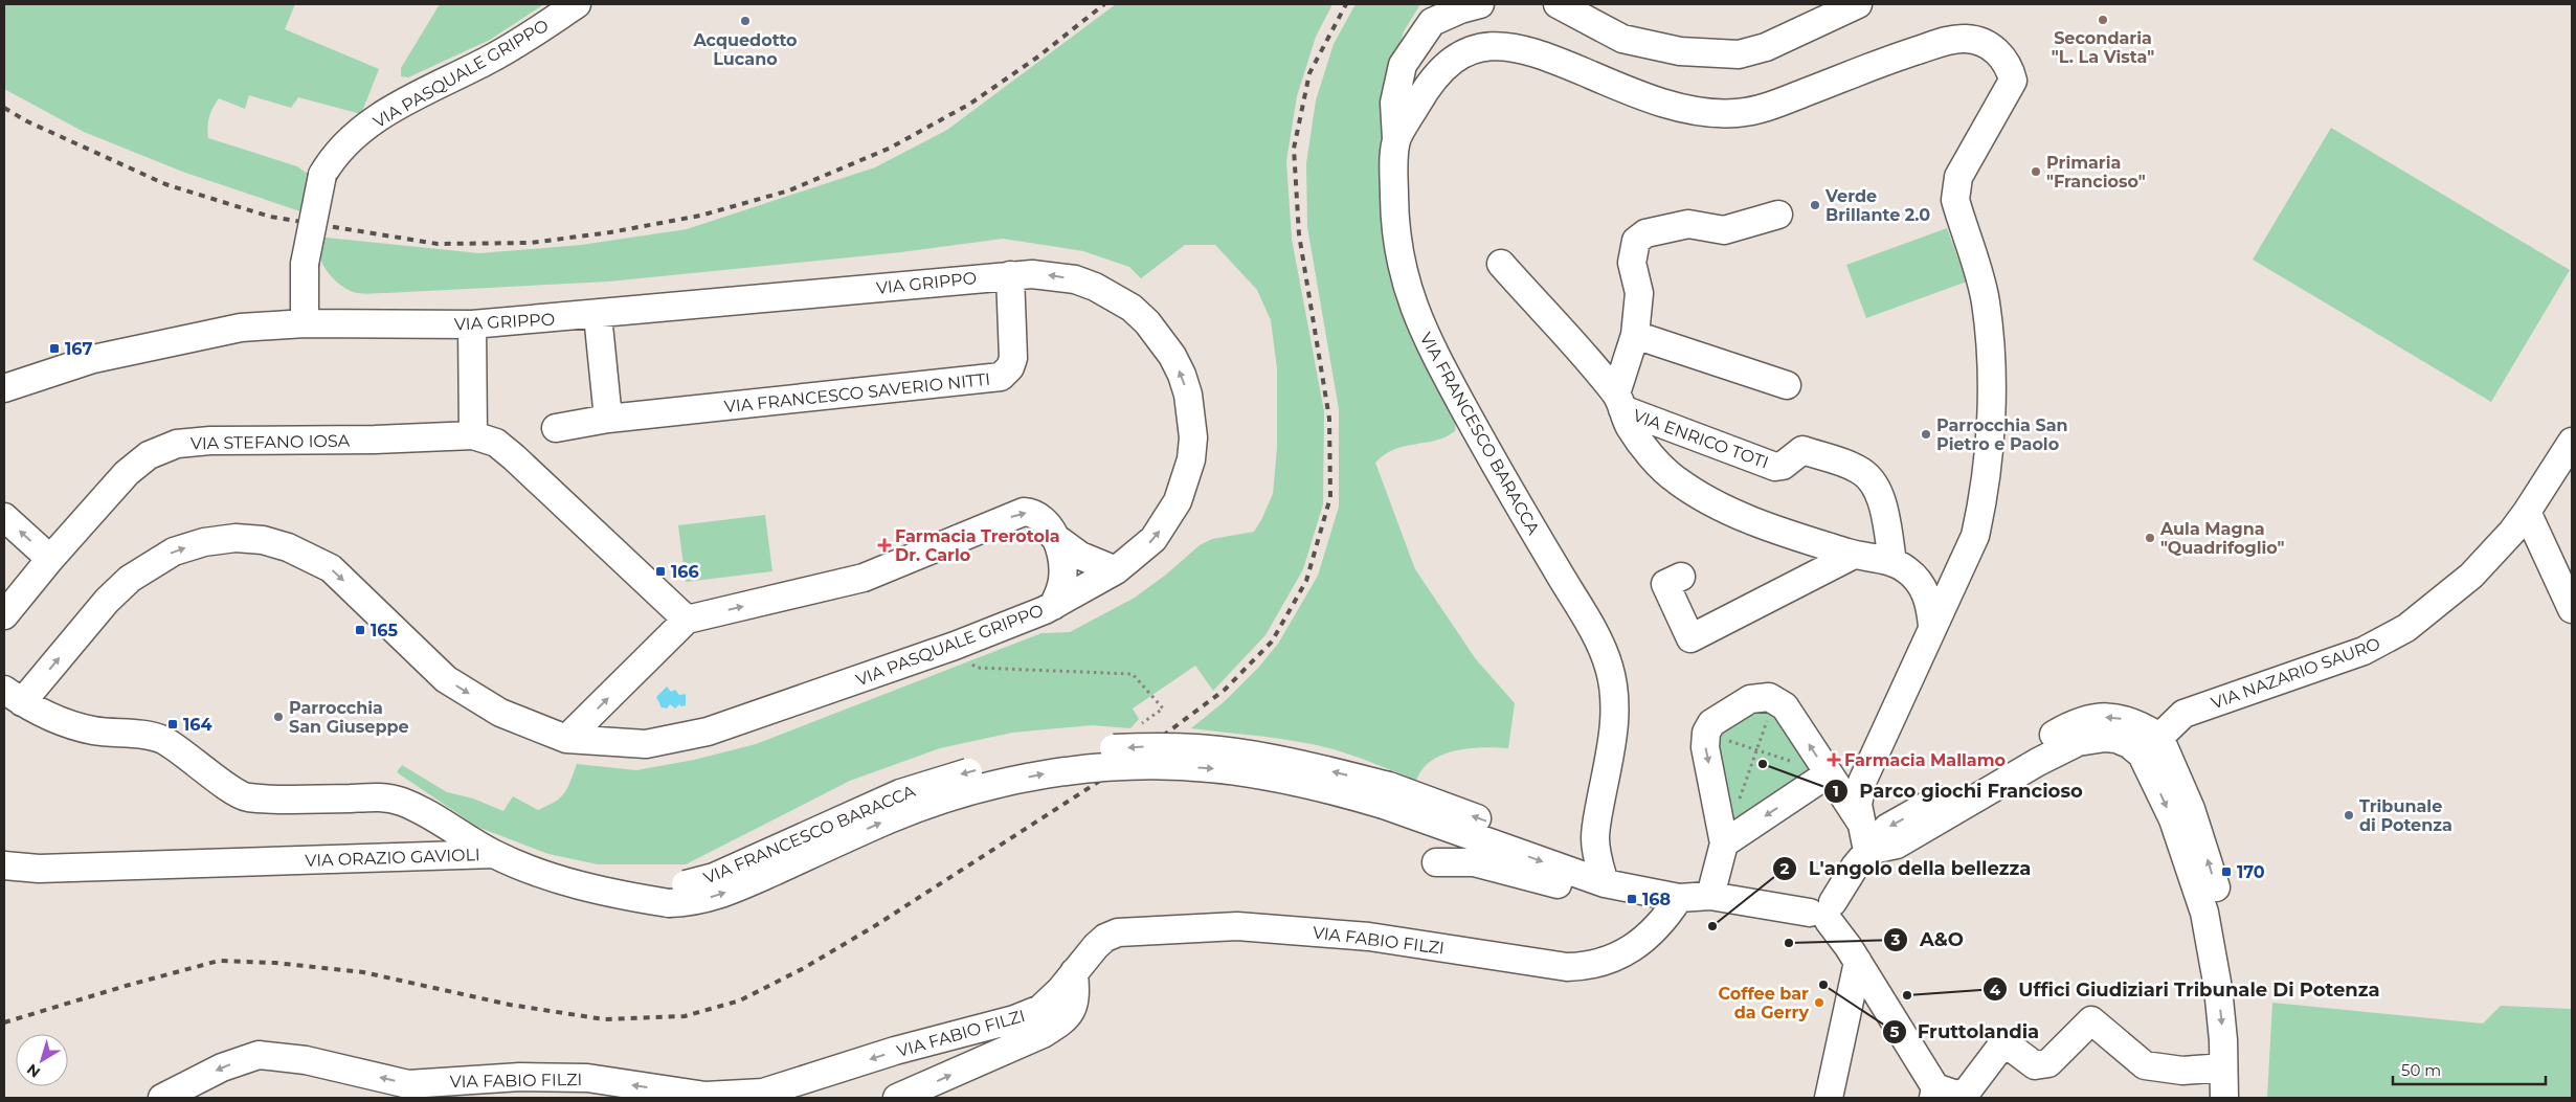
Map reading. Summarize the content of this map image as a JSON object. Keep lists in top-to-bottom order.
{
  "streets": {
    "street": [
      "VIA PASQUALE GRIPPO",
      "VIA GRIPPO",
      "VIA FRANCESCO SAVERIO NITTI",
      "VIA FRANCESCO BARACCA",
      "VIA ENRICO TOTI",
      "VIA STEFANO IOSA",
      "VIA NAZARIO SAURO",
      "VIA ORAZIO GAVIOLI",
      "VIA FABIO FILZI"
    ]
  },
  "crossings": [
    ["VIA PASQUALE GRIPPO", "VIA GRIPPO"],
    ["VIA PASQUALE GRIPPO", "VIA FRANCESCO SAVERIO NITTI"],
    ["VIA PASQUALE GRIPPO", "VIA ORAZIO GAVIOLI"],
    ["VIA GRIPPO", "VIA FRANCESCO SAVERIO NITTI"],
    ["VIA FRANCESCO BARACCA", "VIA ENRICO TOTI"],
    ["VIA FRANCESCO BARACCA", "VIA ORAZIO GAVIOLI"],
    ["VIA FRANCESCO BARACCA", "VIA FABIO FILZI"]
  ],
  "one_way": ["VIA FABIO FILZI"],
  "places": {
    "other": [
      "Secondaria \"L. La Vista\"",
      "Acquedotto Lucano",
      "Primaria \"Francioso\"",
      "Verde Brillante 2.0",
      "Parrocchia San Pietro e Paolo",
      "Aula Magna \"Quadrifoglio\"",
      "Parrocchia San Giuseppe",
      "Parco giochi Francioso",
      "Tribunale di Potenza",
      "L'angolo della bellezza",
      "A&O",
      "Fruttolandia",
      "Uffici Giudiziari Tribunale Di Potenza",
      "Coffee bar da Gerry"
    ],
    "transit": [
      "167",
      "166",
      "165",
      "164",
      "170",
      "168"
    ],
    "health": ["Farmacia Trerotola Dr. Carlo", "Farmacia Mallamo"]
  },
  "scale_bar": "50 m",
  "north": "bottom left"
}
